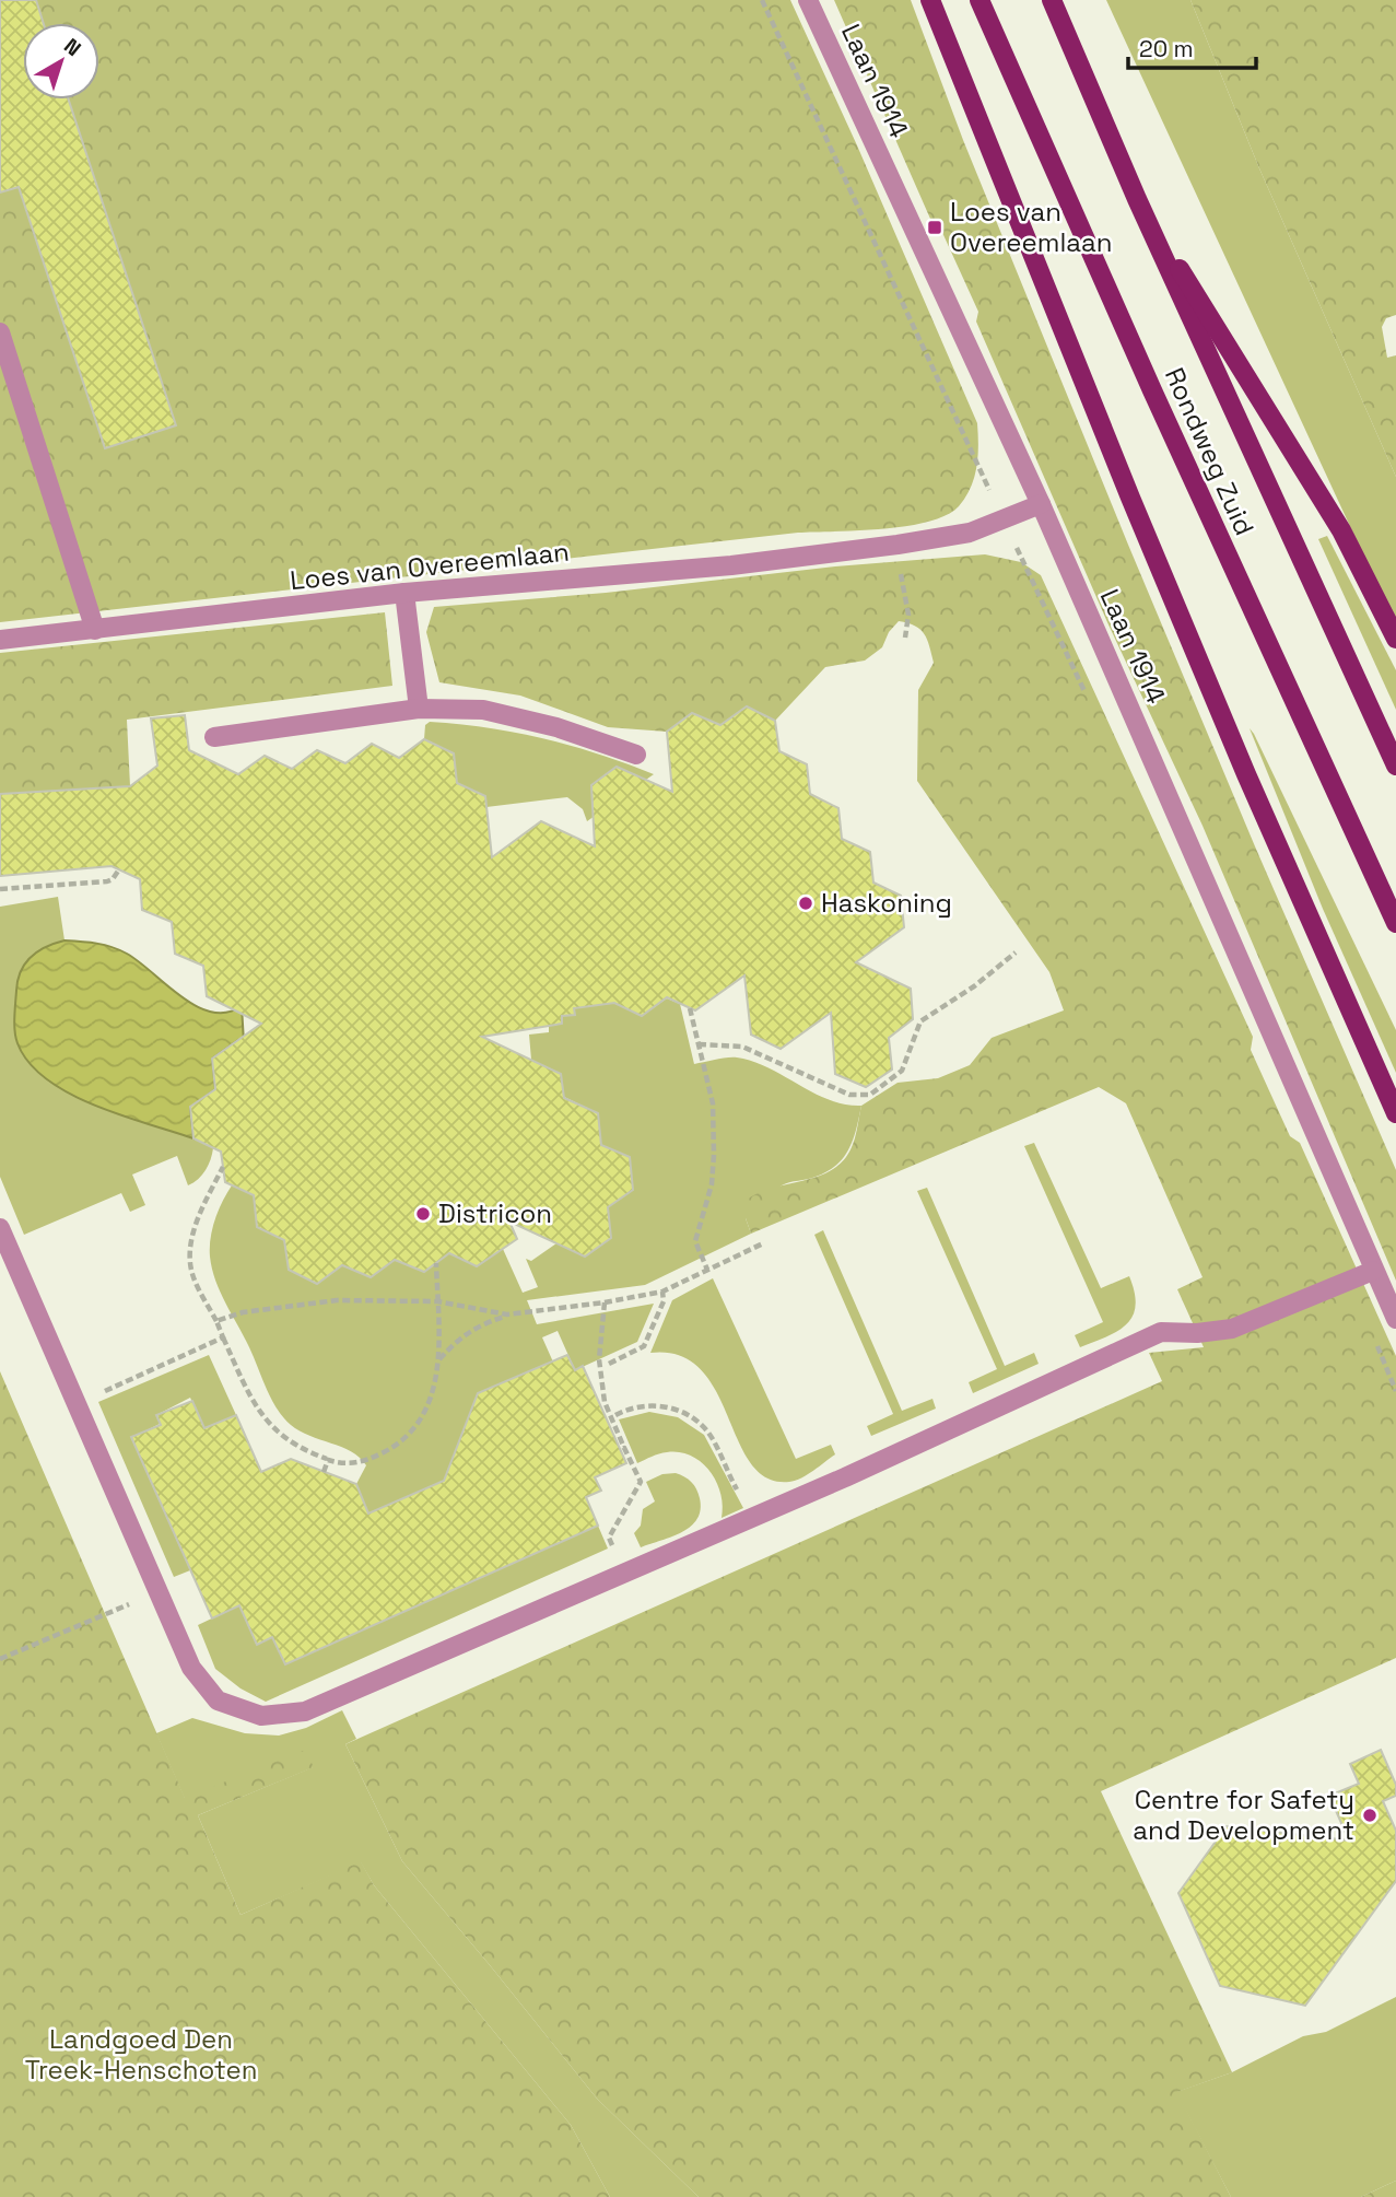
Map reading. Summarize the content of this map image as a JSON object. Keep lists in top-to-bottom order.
{
  "streets": {
    "main road": ["Rondweg Zuid"],
    "street": ["Laan 1914", "Loes van Overeemlaan"]
  },
  "crossings": [
    ["Laan 1914", "Loes van Overeemlaan"]
  ],
  "parks": ["Landgoed Den Treek-Henschoten"],
  "places": {
    "transit": ["Loes van Overeemlaan"],
    "other": ["Haskoning", "Districon", "Centre for Safety and Development"]
  },
  "scale_bar": "20 m",
  "north": "top right"
}
